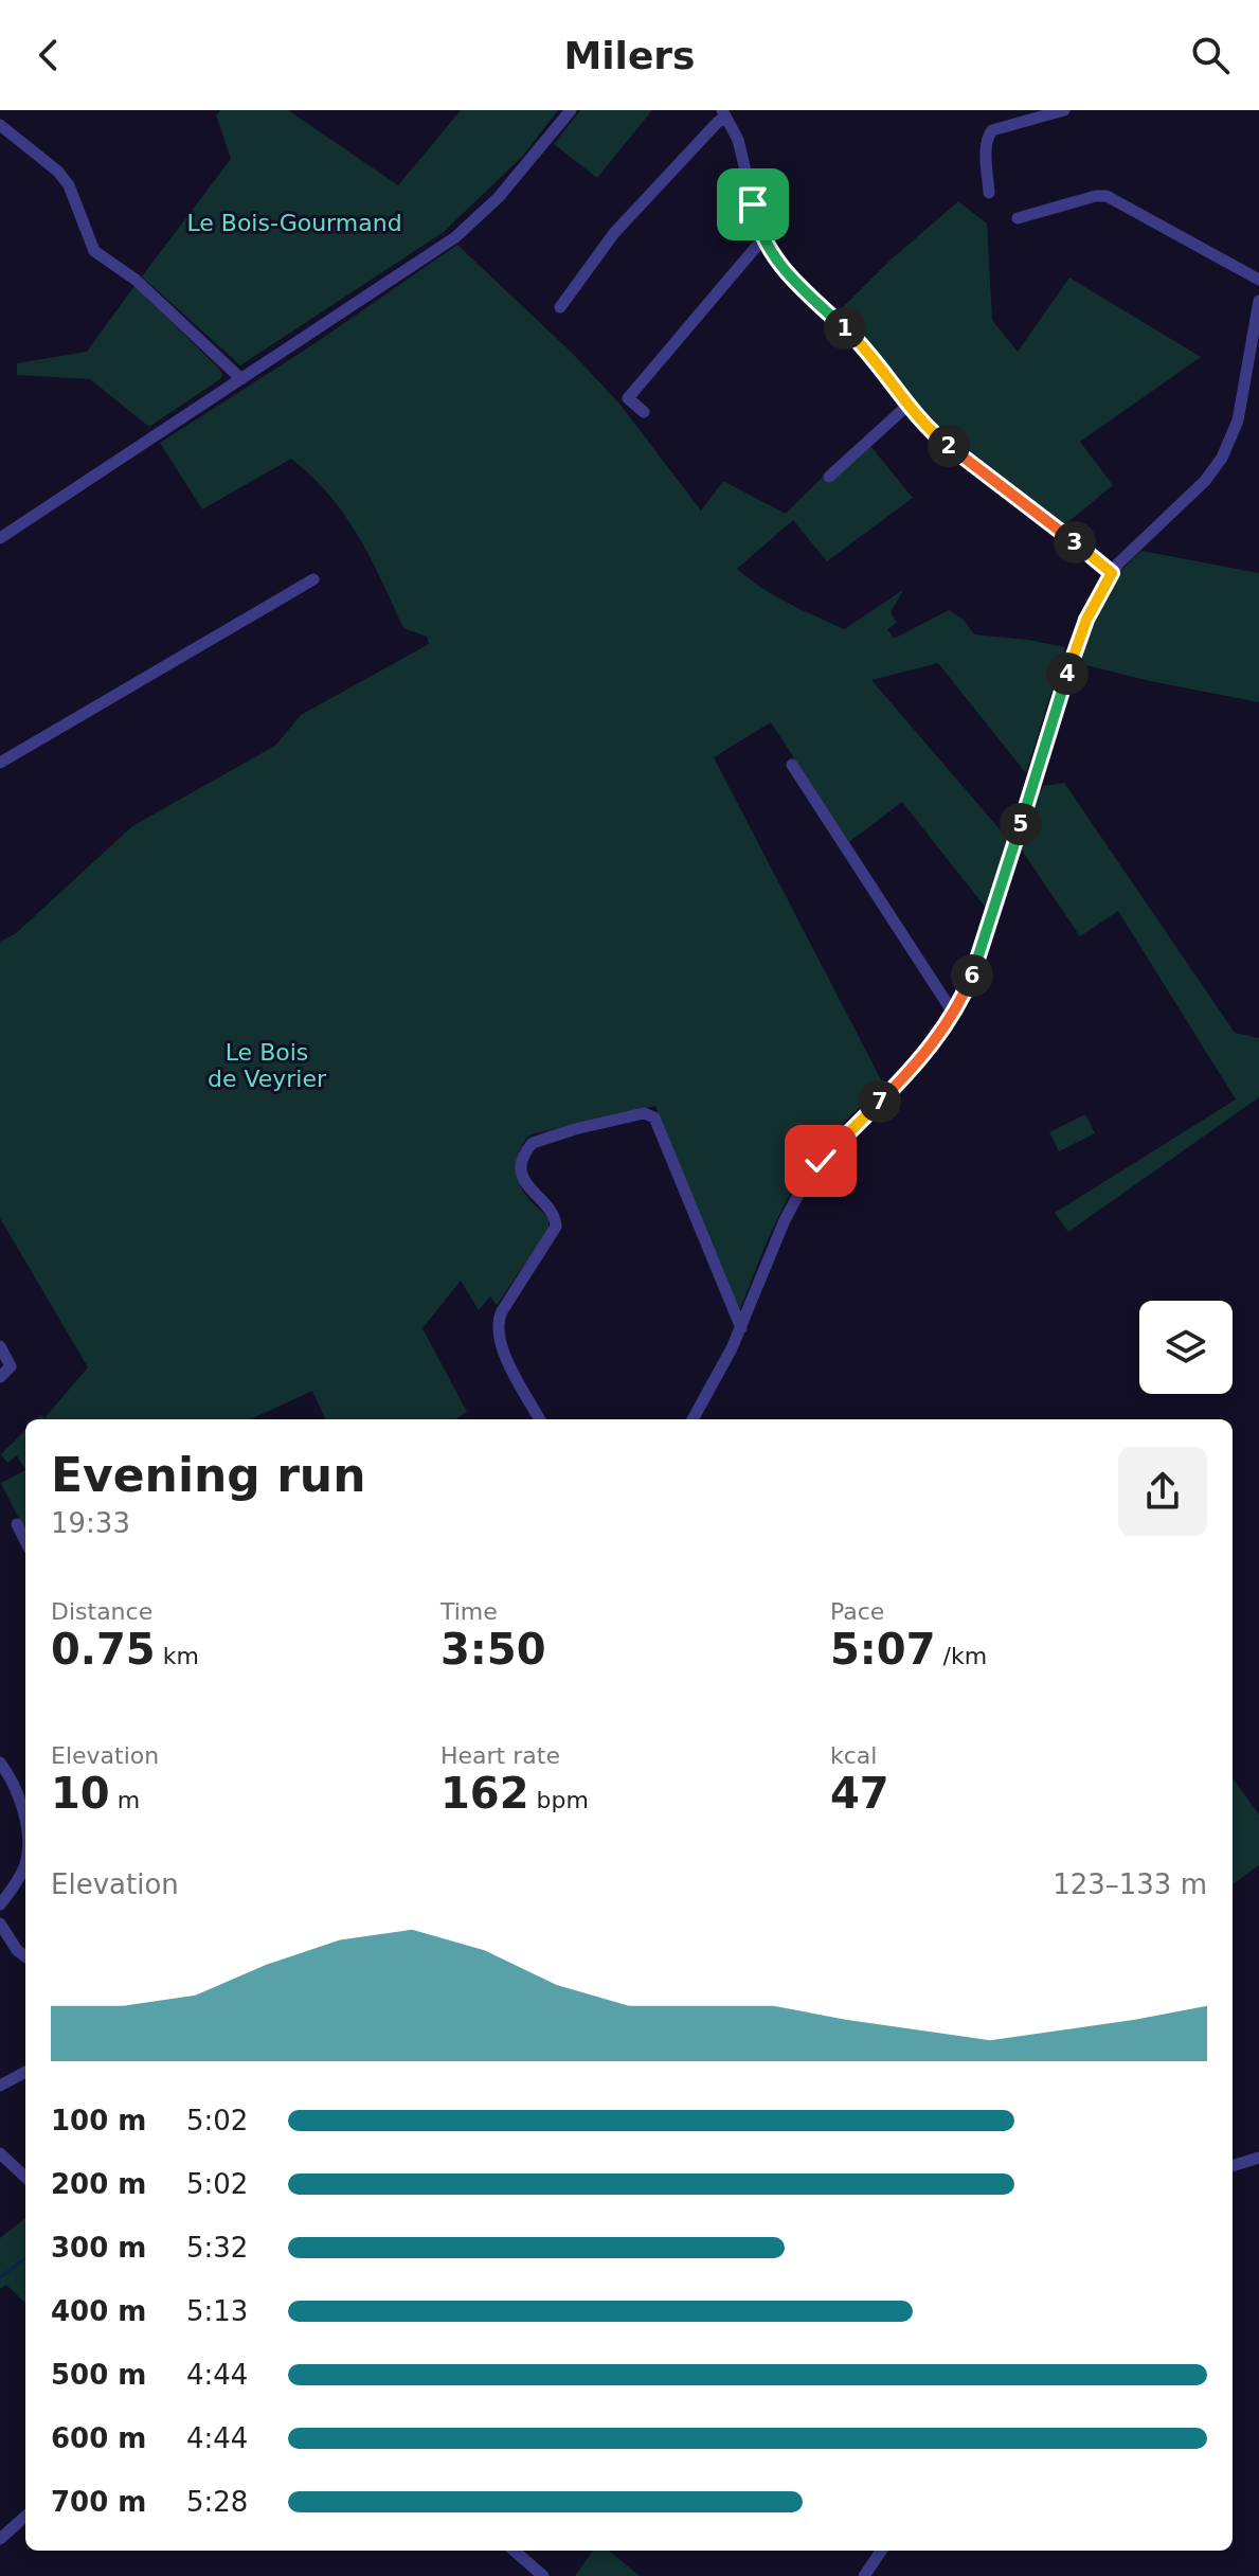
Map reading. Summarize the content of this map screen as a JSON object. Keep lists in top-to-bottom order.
{
  "parks": ["Le Bois-Gourmand", "Le Bois de Veyrier"],
  "page": {
    "header": "Milers",
    "pins": [
      "1",
      "2",
      "3",
      "4",
      "5",
      "6",
      "7"
    ],
    "heading": ["Evening run", "19:33"],
    "stats": [
      ["Distance", "0.75 km"],
      ["Time", "3:50"],
      ["Pace", "5:07 /km"],
      ["Elevation", "10 m"],
      ["Heart rate", "162 bpm"],
      ["kcal", "47"]
    ],
    "chart": ["Elevation", "123–133 m"],
    "list": [
      {
        "name": "100 m",
        "note": "5:02"
      },
      {
        "name": "200 m",
        "note": "5:02"
      },
      {
        "name": "300 m",
        "note": "5:32"
      },
      {
        "name": "400 m",
        "note": "5:13"
      },
      {
        "name": "500 m",
        "note": "4:44"
      },
      {
        "name": "600 m",
        "note": "4:44"
      },
      {
        "name": "700 m",
        "note": "5:28"
      }
    ]
  }
}
